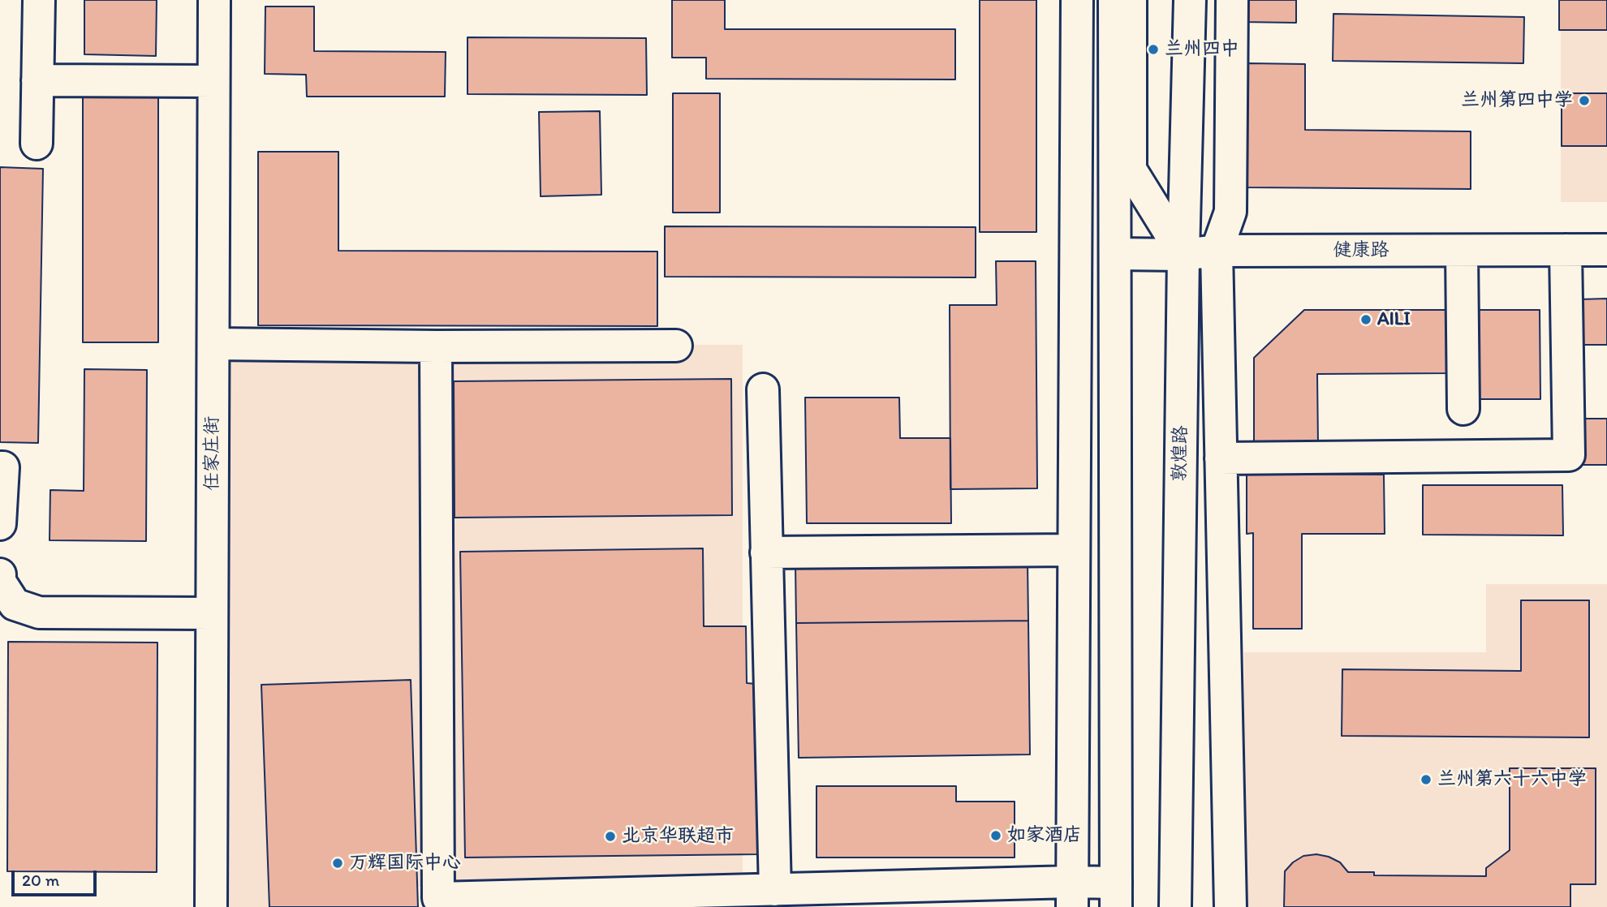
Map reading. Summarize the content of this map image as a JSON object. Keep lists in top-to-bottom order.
{
  "streets": {
    "street": ["健康路", "任家庄街", "敦煌路"]
  },
  "crossings": [
    ["健康路", "敦煌路"]
  ],
  "places": [
    "兰州四中",
    "兰州第四中学",
    "AILI",
    "兰州第六十六中学",
    "如家酒店",
    "北京华联超市",
    "万辉国际中心"
  ],
  "scale_bar": "20 m"
}
